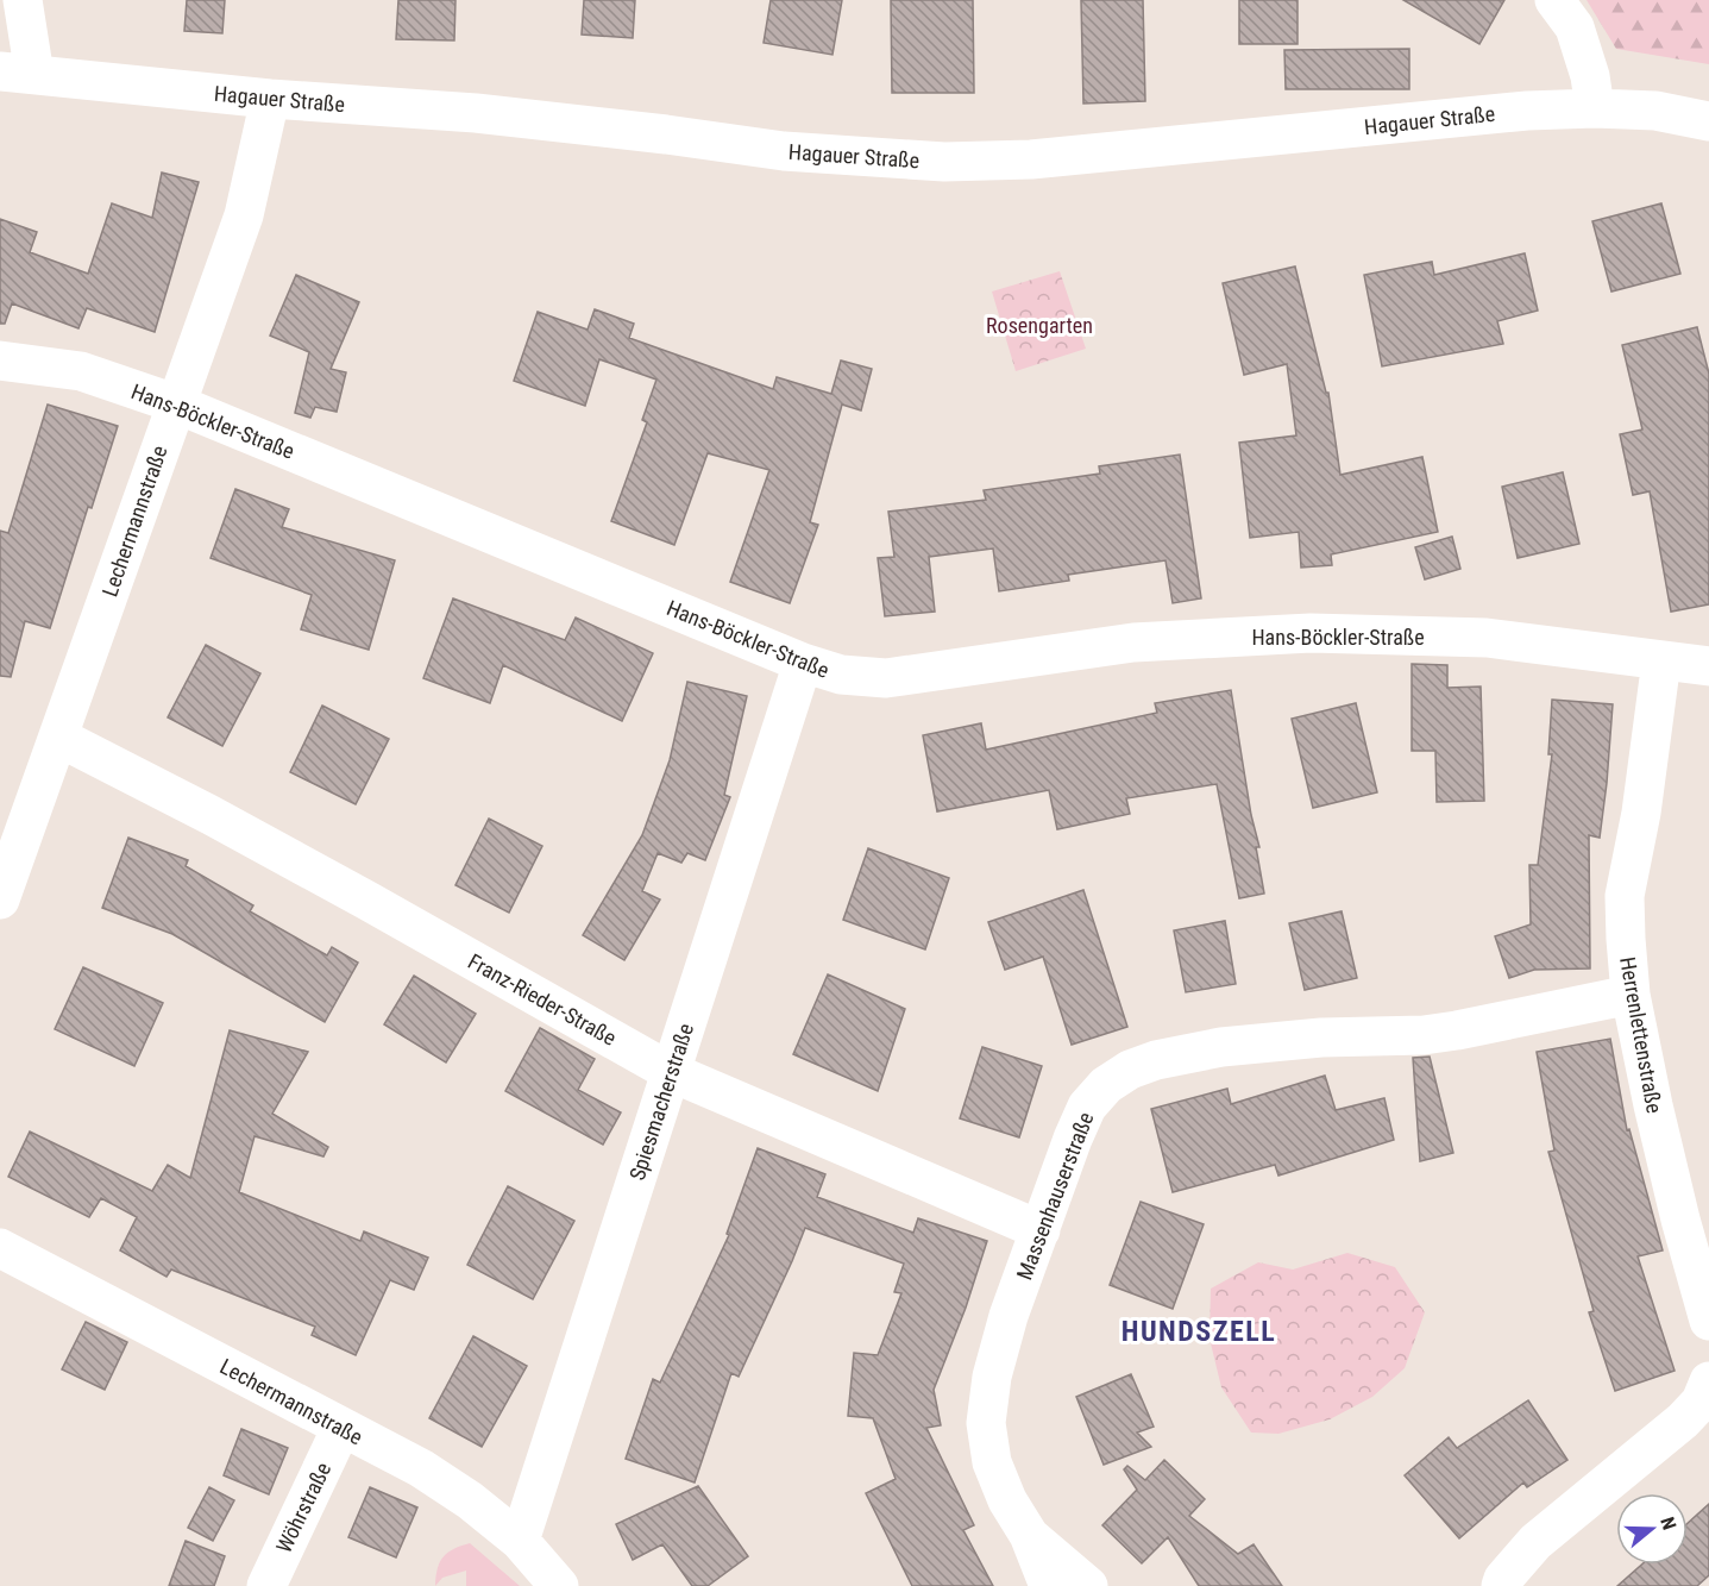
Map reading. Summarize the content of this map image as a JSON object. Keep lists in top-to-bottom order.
{
  "streets": {
    "street": [
      "Hagauer Straße",
      "Hans-Böckler-Straße",
      "Lechermannstraße",
      "Franz-Rieder-Straße",
      "Herrenlettenstraße",
      "Spiesmacherstraße",
      "Massenhauserstraße",
      "Wöhrstraße"
    ]
  },
  "crossings": [
    ["Hagauer Straße", "Lechermannstraße"],
    ["Hans-Böckler-Straße", "Lechermannstraße"],
    ["Hans-Böckler-Straße", "Herrenlettenstraße"],
    ["Hans-Böckler-Straße", "Spiesmacherstraße"],
    ["Lechermannstraße", "Franz-Rieder-Straße"],
    ["Lechermannstraße", "Spiesmacherstraße"],
    ["Lechermannstraße", "Wöhrstraße"],
    ["Franz-Rieder-Straße", "Spiesmacherstraße"],
    ["Franz-Rieder-Straße", "Massenhauserstraße"],
    ["Herrenlettenstraße", "Massenhauserstraße"]
  ],
  "districts": ["HUNDSZELL"],
  "parks": ["Rosengarten"],
  "north": "right"
}
